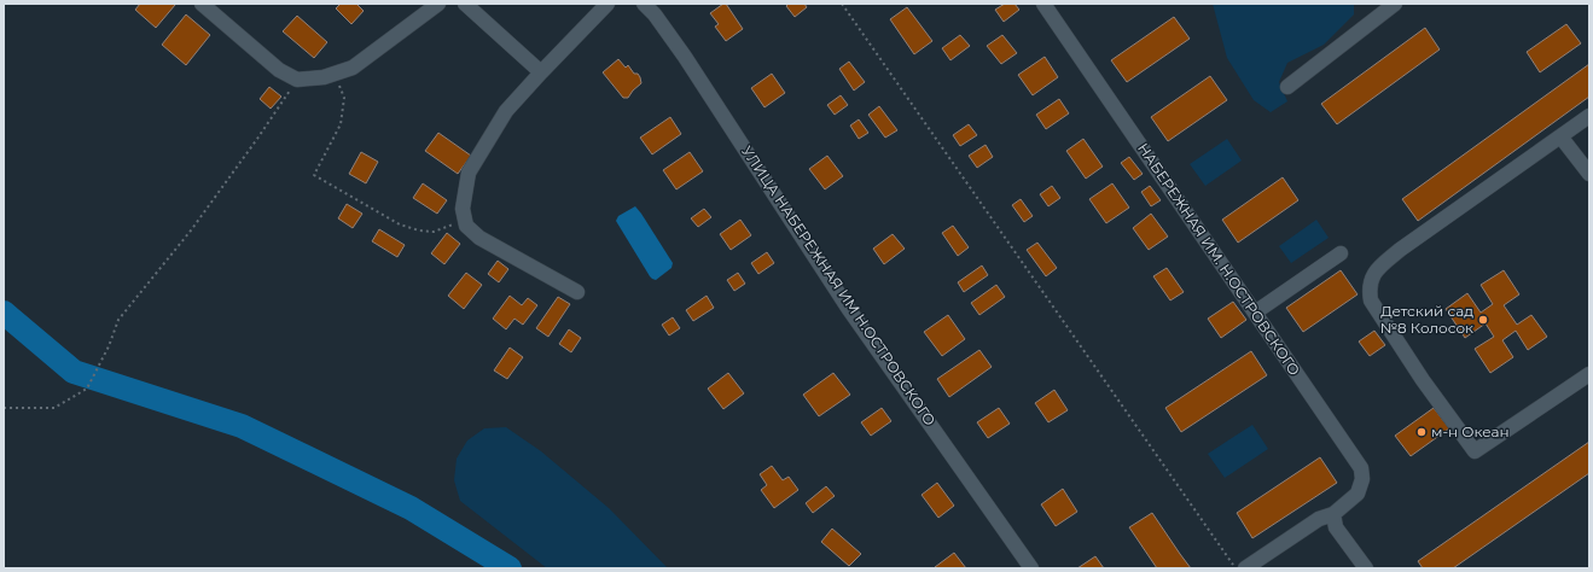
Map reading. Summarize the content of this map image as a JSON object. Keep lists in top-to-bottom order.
{
  "streets": {
    "street": ["НАБЕРЕЖНАЯ ИМ. Н.ОСТРОВСКОГО", "УЛИЦА НАБЕРЕЖНАЯ ИМ Н.ОСТРОВСКОГО"]
  },
  "places": ["Детский сад №8 Колосок", "м-н Океан"]
}
